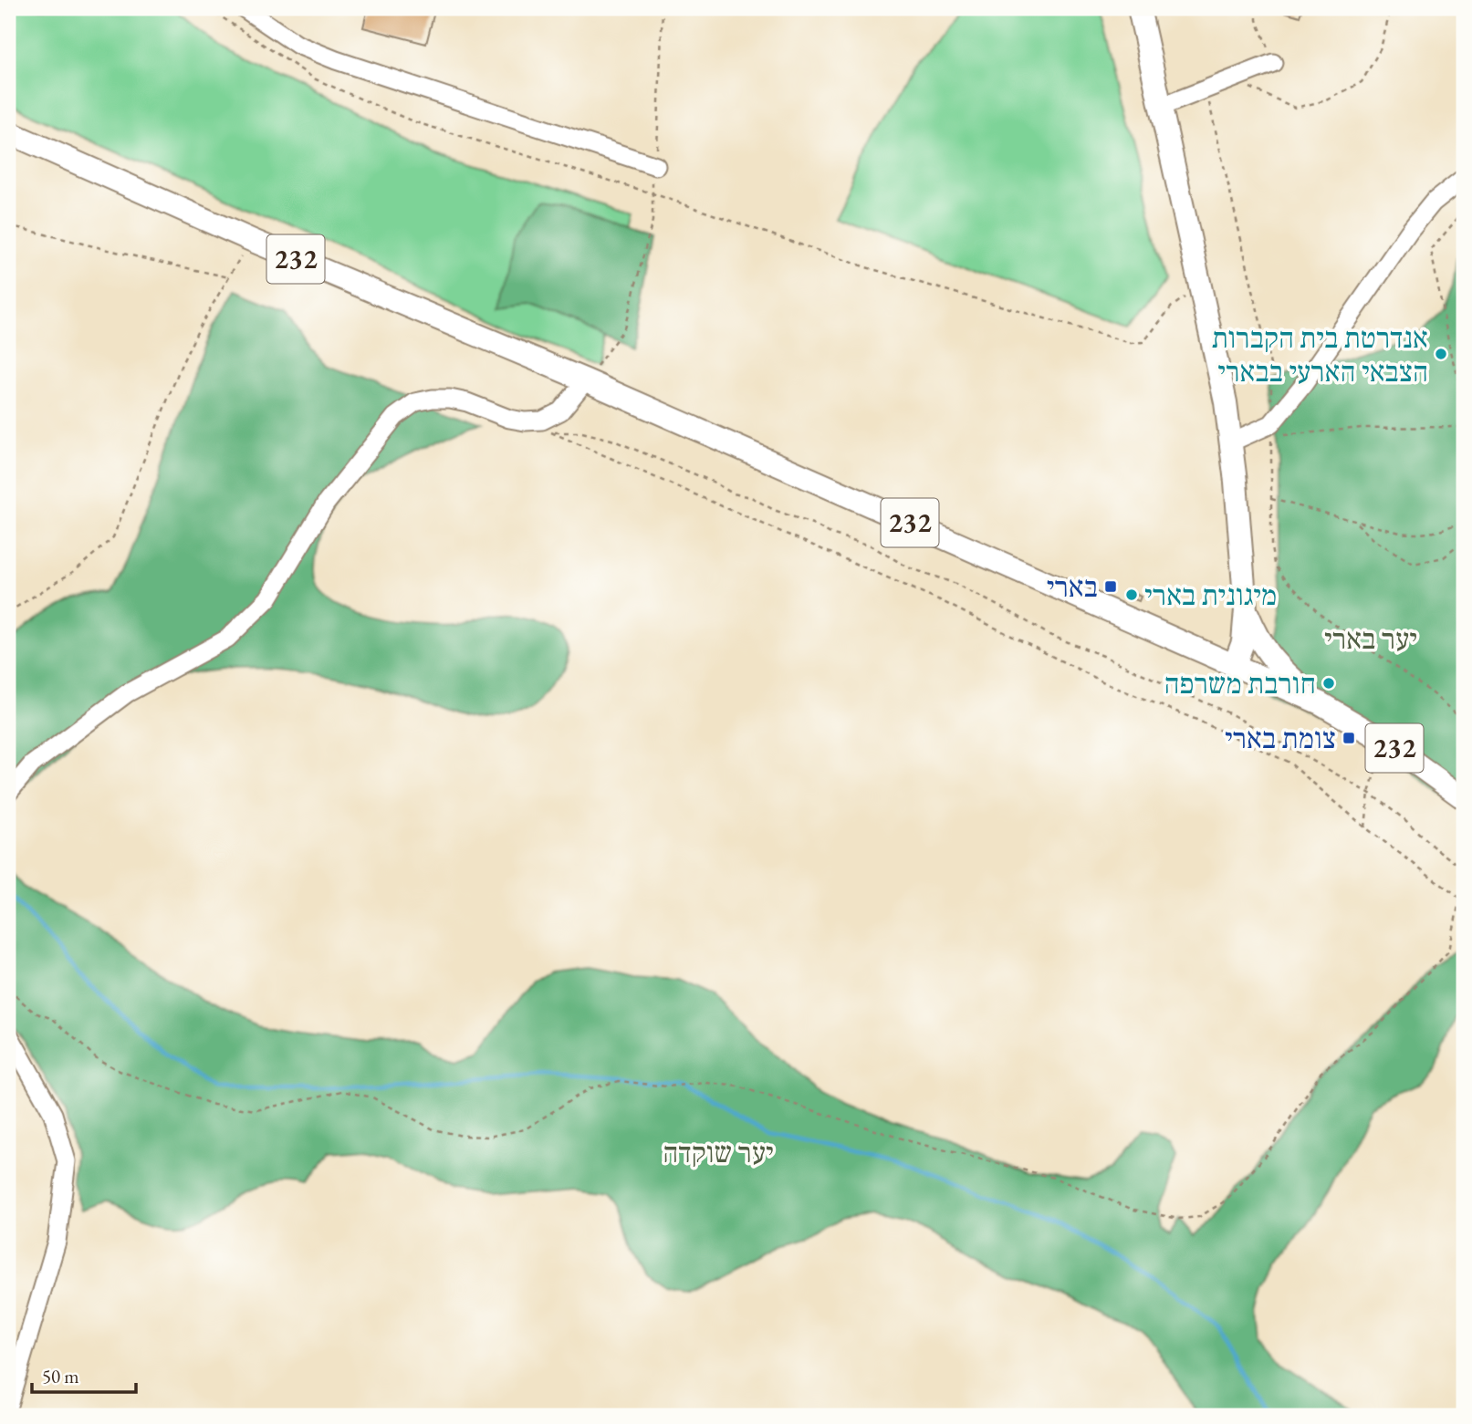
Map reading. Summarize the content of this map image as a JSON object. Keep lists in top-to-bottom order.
{
  "streets": {
    "main road": ["232"]
  },
  "parks": ["יער בארי", "יער שוקדה"],
  "places": {
    "other": ["אנדרטת בית הקברות הצבאי הארעי בבארי", "מיגונית בארי", "חורבת משרפה"],
    "transit": ["בארי", "צומת בארי"]
  },
  "scale_bar": "50 m"
}
